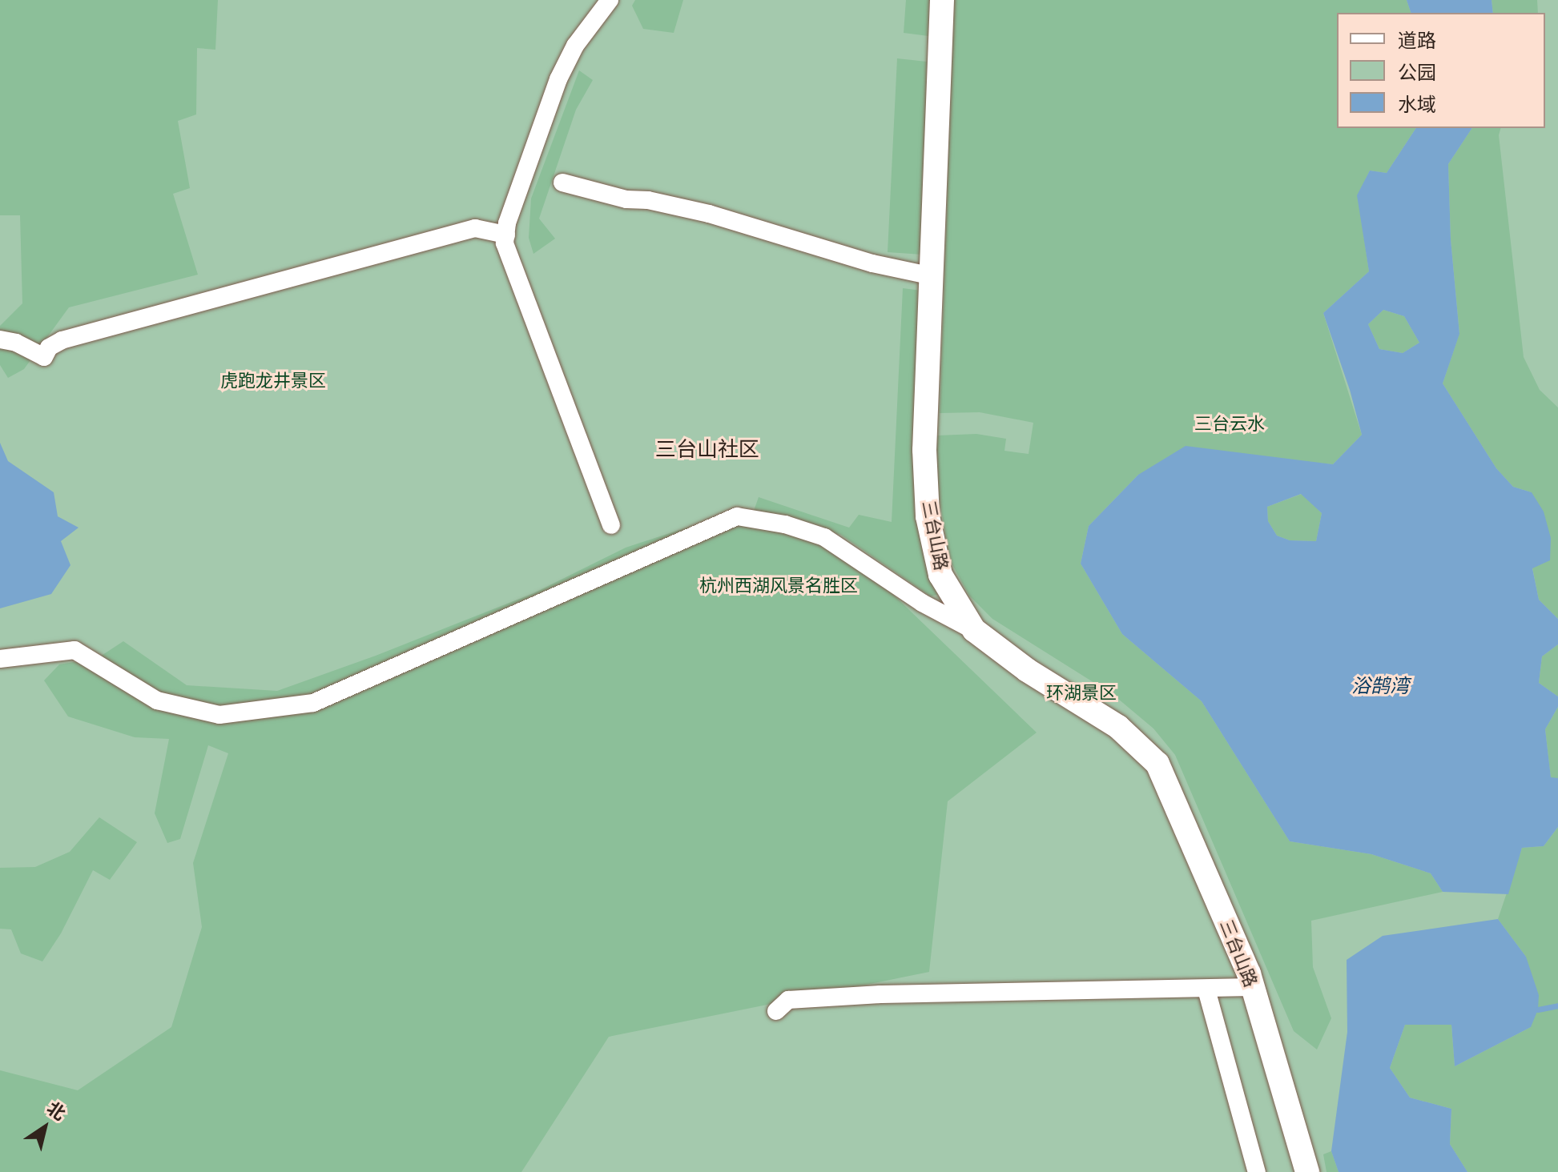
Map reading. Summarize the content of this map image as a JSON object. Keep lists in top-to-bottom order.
{
  "streets": {
    "street": ["三台山路"]
  },
  "districts": ["三台山社区"],
  "water": ["浴鹄湾"],
  "parks": [
    "虎跑龙井景区",
    "三台云水",
    "杭州西湖风景名胜区",
    "环湖景区"
  ],
  "legend": ["道路", "公园", "水域"],
  "north": "top right"
}
